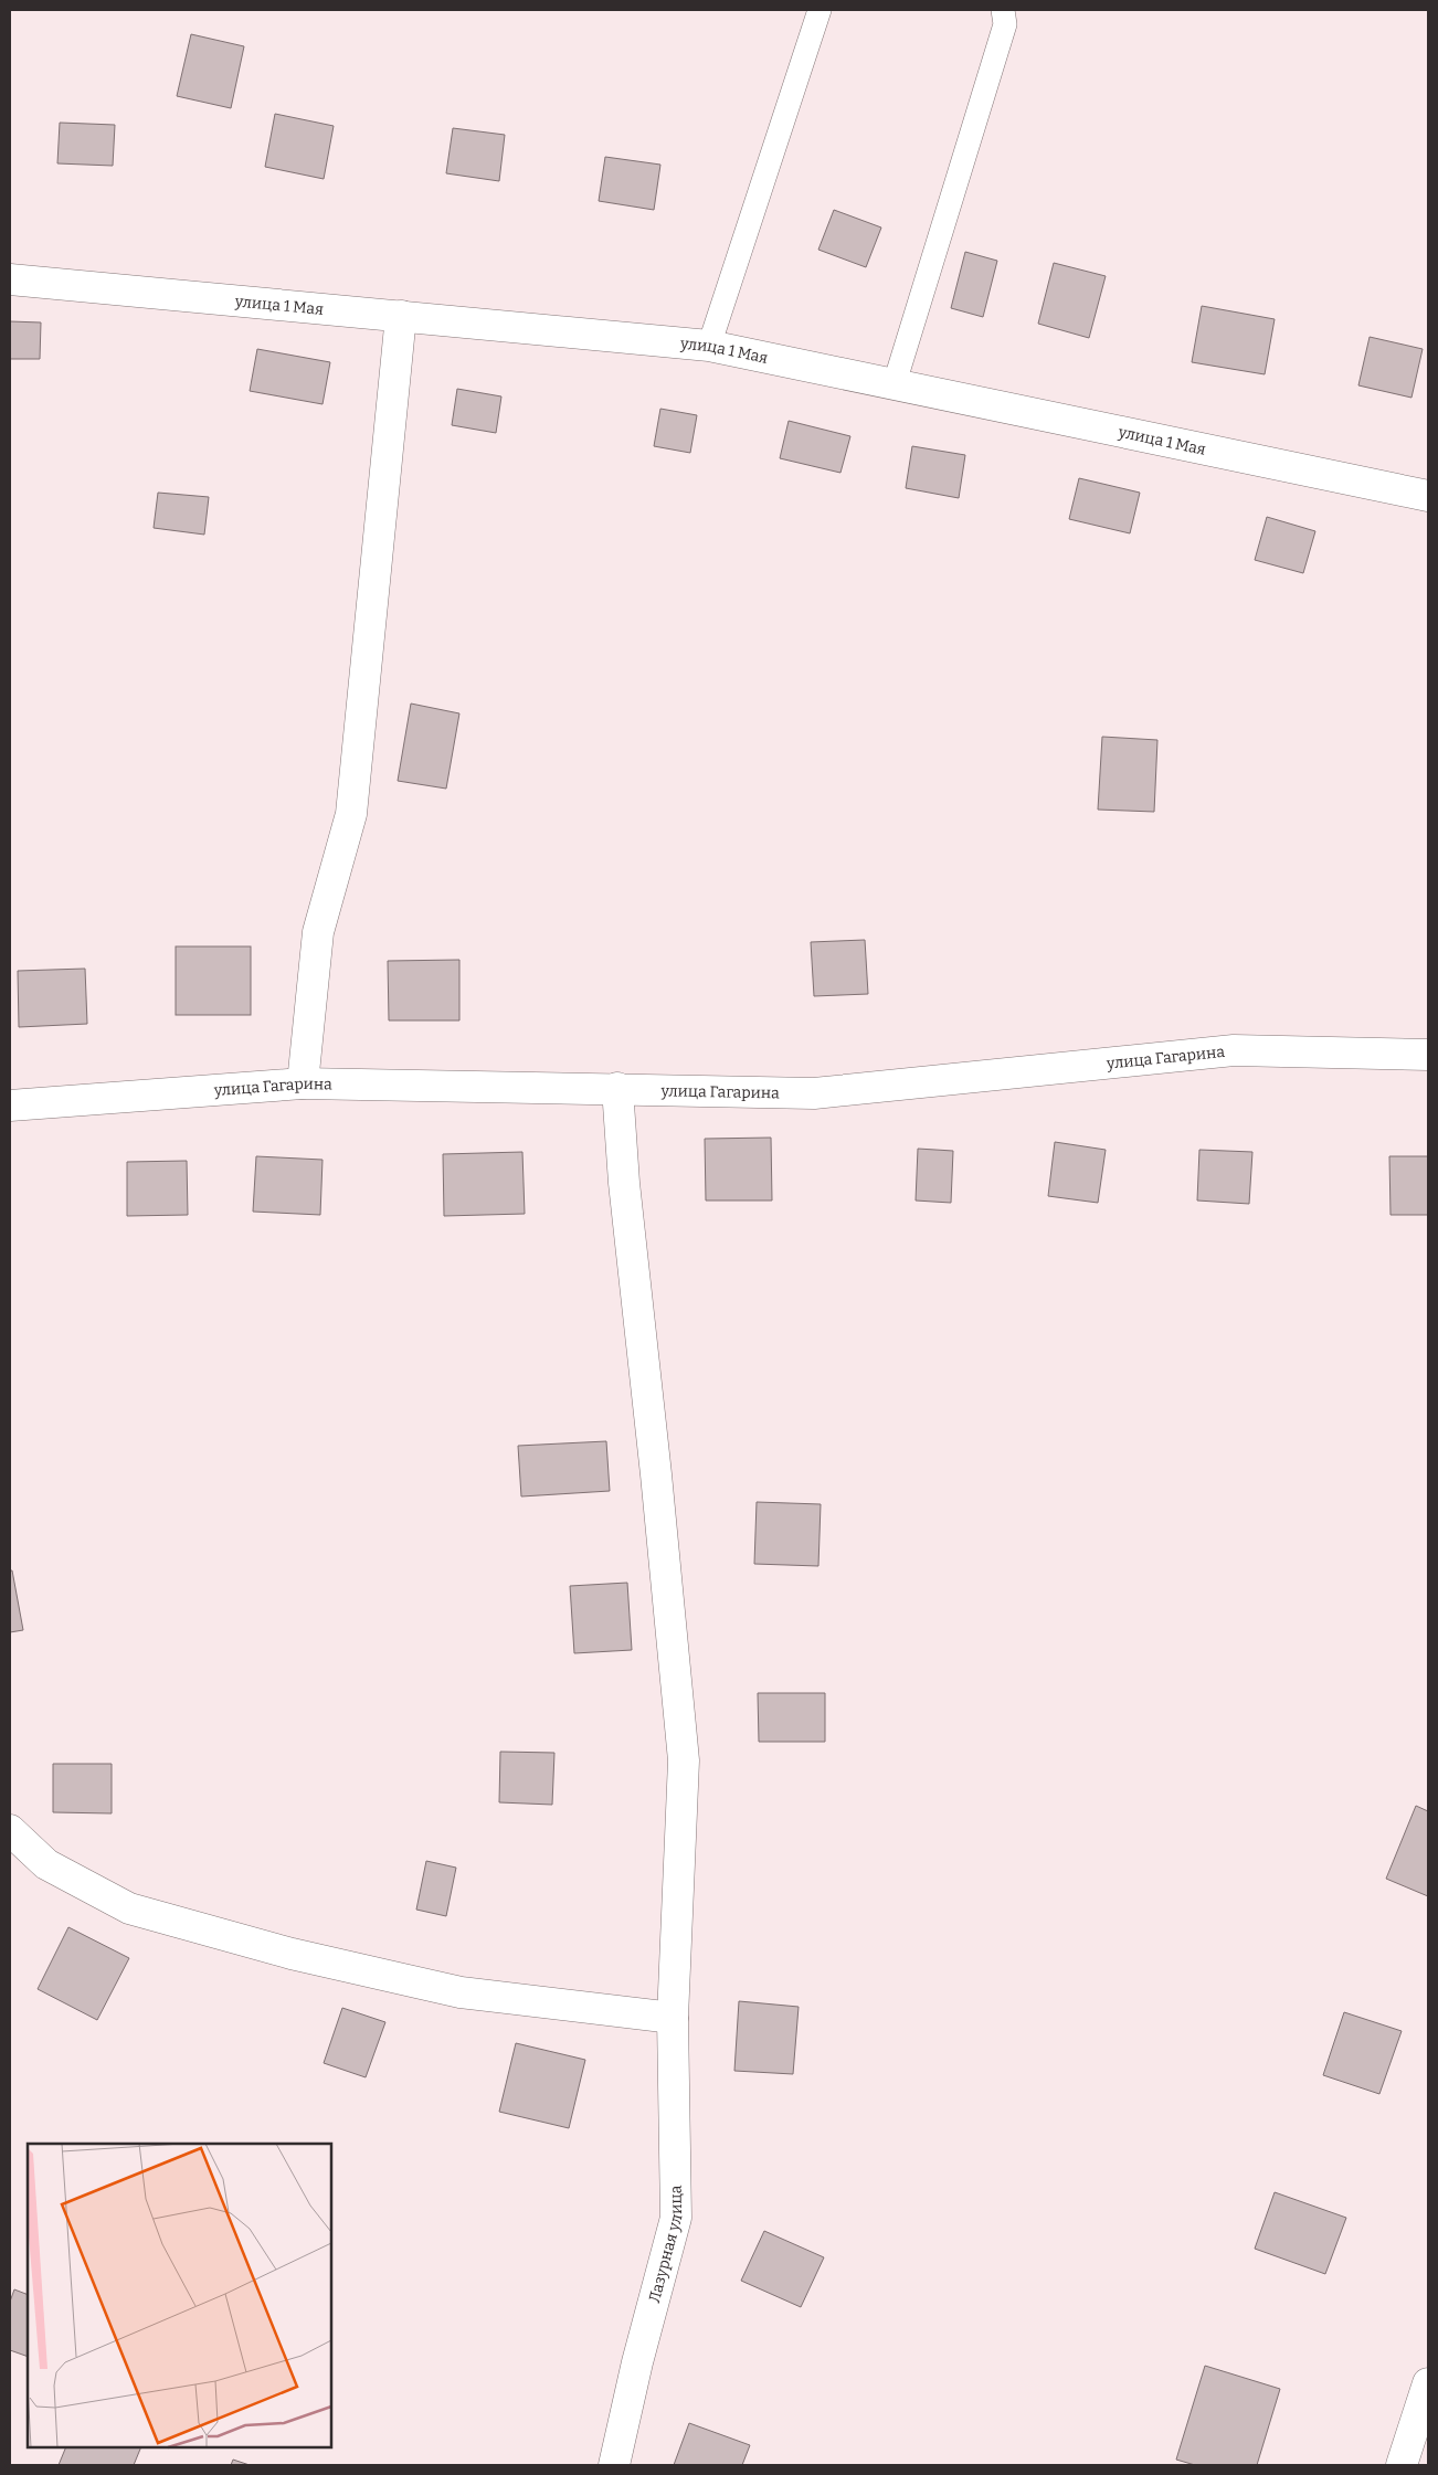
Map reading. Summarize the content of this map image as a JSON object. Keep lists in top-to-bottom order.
{
  "streets": {
    "street": ["улица 1 Мая", "улица Гагарина", "Лазурная улица"]
  },
  "crossings": [
    ["улица Гагарина", "Лазурная улица"]
  ]
}
